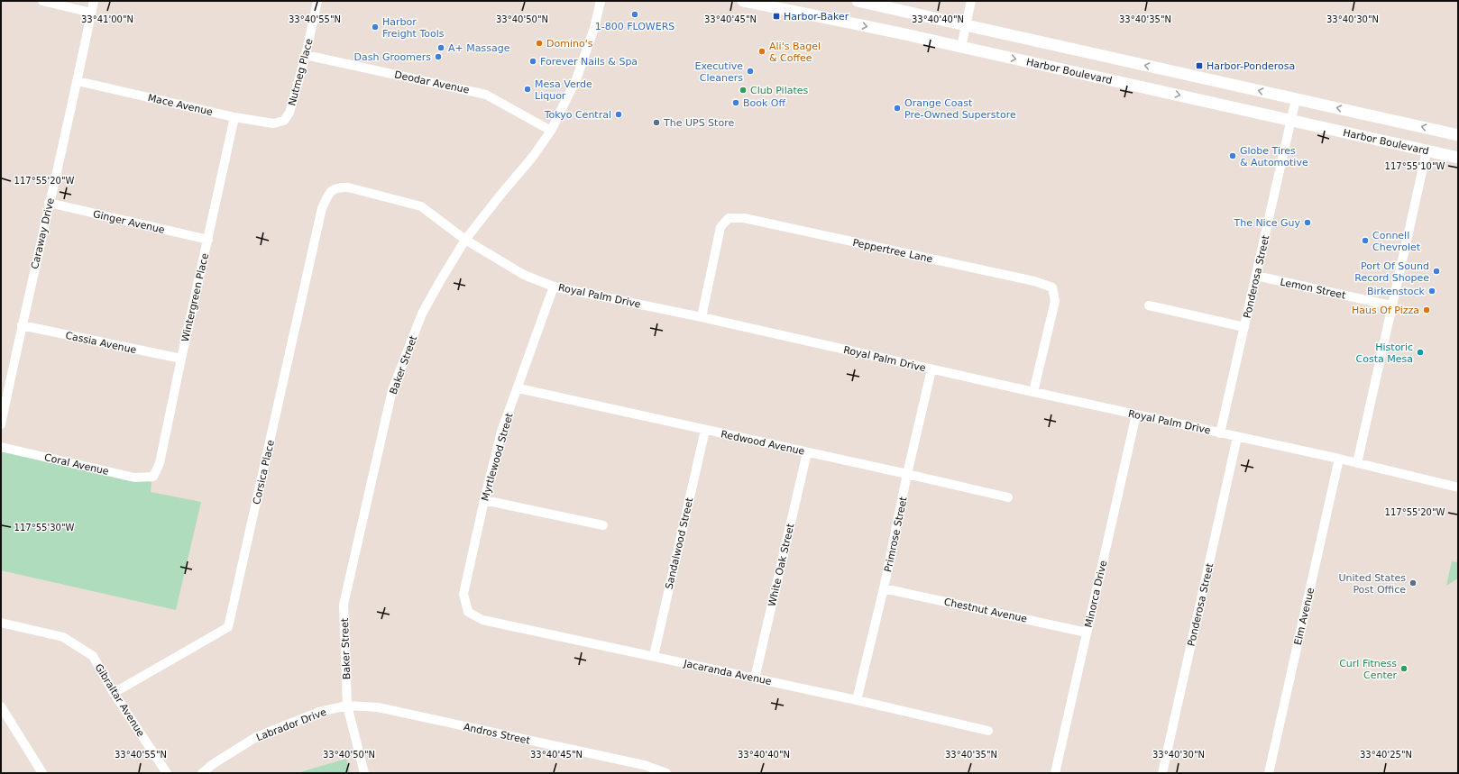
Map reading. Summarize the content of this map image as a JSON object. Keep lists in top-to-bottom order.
{
  "streets": {
    "main road": ["Harbor Boulevard"],
    "street": [
      "Nutmeg Place",
      "Deodar Avenue",
      "Mace Avenue",
      "Ginger Avenue",
      "Caraway Drive",
      "Peppertree Lane",
      "Ponderosa Street",
      "Lemon Street",
      "Royal Palm Drive",
      "Wintergreen Place",
      "Cassia Avenue",
      "Baker Street",
      "Redwood Avenue",
      "Myrtlewood Street",
      "Coral Avenue",
      "Corsica Place",
      "Primrose Street",
      "Sandalwood Street",
      "White Oak Street",
      "Minorca Drive",
      "Chestnut Avenue",
      "Elm Avenue",
      "Jacaranda Avenue",
      "Gibraltar Avenue",
      "Labrador Drive",
      "Andros Street"
    ]
  },
  "crossings": [
    ["Harbor Boulevard", "Ponderosa Street"],
    ["Nutmeg Place", "Deodar Avenue"],
    ["Nutmeg Place", "Mace Avenue"],
    ["Deodar Avenue", "Baker Street"],
    ["Mace Avenue", "Caraway Drive"],
    ["Mace Avenue", "Wintergreen Place"],
    ["Ginger Avenue", "Caraway Drive"],
    ["Ginger Avenue", "Wintergreen Place"],
    ["Caraway Drive", "Cassia Avenue"],
    ["Peppertree Lane", "Royal Palm Drive"],
    ["Ponderosa Street", "Lemon Street"],
    ["Ponderosa Street", "Royal Palm Drive"],
    ["Royal Palm Drive", "Baker Street"],
    ["Royal Palm Drive", "Myrtlewood Street"],
    ["Royal Palm Drive", "Corsica Place"],
    ["Royal Palm Drive", "Primrose Street"],
    ["Royal Palm Drive", "Minorca Drive"],
    ["Royal Palm Drive", "Elm Avenue"],
    ["Wintergreen Place", "Cassia Avenue"],
    ["Wintergreen Place", "Coral Avenue"],
    ["Baker Street", "Labrador Drive"],
    ["Baker Street", "Andros Street"],
    ["Redwood Avenue", "Myrtlewood Street"],
    ["Redwood Avenue", "Primrose Street"],
    ["Redwood Avenue", "Sandalwood Street"],
    ["Redwood Avenue", "White Oak Street"],
    ["Myrtlewood Street", "Jacaranda Avenue"],
    ["Corsica Place", "Gibraltar Avenue"],
    ["Primrose Street", "Chestnut Avenue"],
    ["Primrose Street", "Jacaranda Avenue"],
    ["Sandalwood Street", "Jacaranda Avenue"],
    ["White Oak Street", "Jacaranda Avenue"],
    ["Minorca Drive", "Chestnut Avenue"],
    ["Labrador Drive", "Andros Street"]
  ],
  "places": {
    "other": [
      "1-800 FLOWERS",
      "Harbor Freight Tools",
      "Domino's",
      "A+ Massage",
      "Ali's Bagel & Coffee",
      "Dash Groomers",
      "Forever Nails & Spa",
      "Executive Cleaners",
      "Mesa Verde Liquor",
      "Club Pilates",
      "Book Off",
      "Orange Coast Pre-Owned Superstore",
      "Tokyo Central",
      "The UPS Store",
      "Globe Tires & Automotive",
      "The Nice Guy",
      "Connell Chevrolet",
      "Port Of Sound Record Shopee",
      "Birkenstock",
      "Haus Of Pizza",
      "Historic Costa Mesa",
      "United States Post Office",
      "Curl Fitness Center"
    ],
    "transit": ["Harbor-Baker", "Harbor-Ponderosa"]
  },
  "coordinates": [
    "33°41'00\"N",
    "33°40'55\"N",
    "33°40'50\"N",
    "33°40'45\"N",
    "33°40'40\"N",
    "33°40'35\"N",
    "33°40'30\"N",
    "117°55'10\"W",
    "117°55'20\"W",
    "117°55'30\"W",
    "33°40'25\"N"
  ]
}
